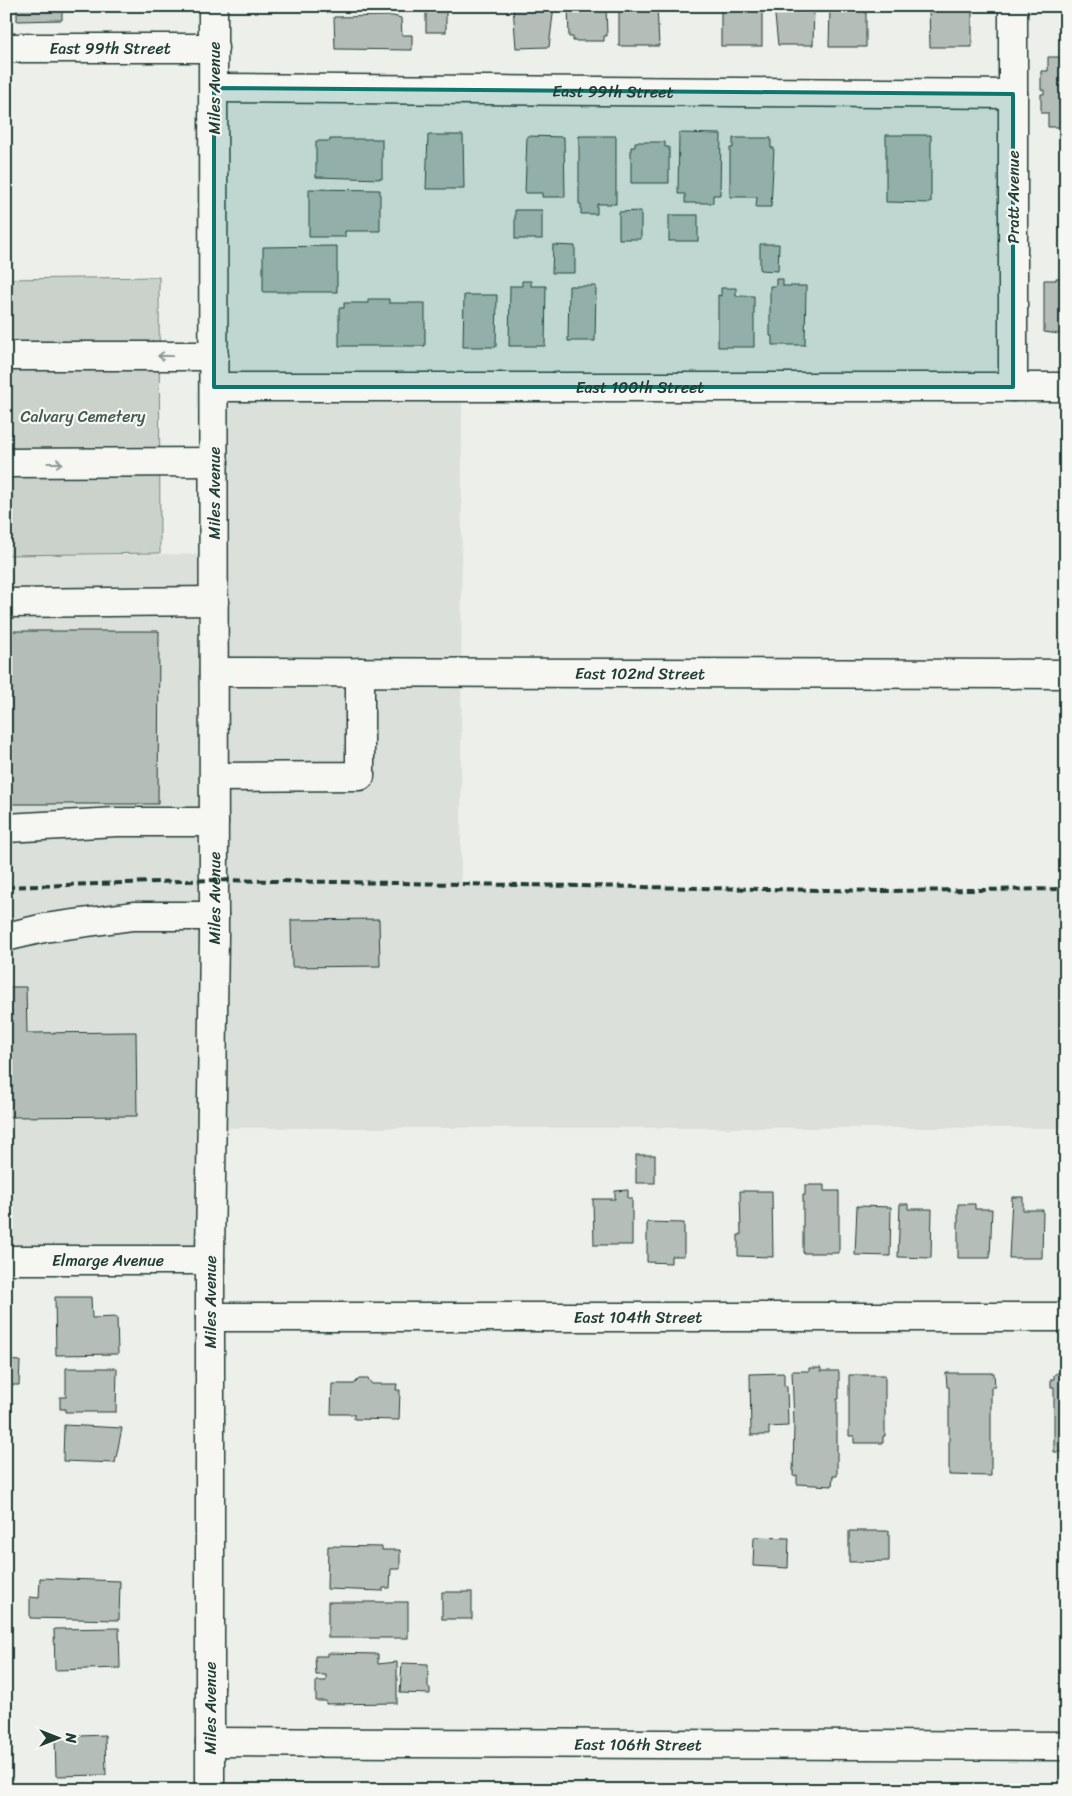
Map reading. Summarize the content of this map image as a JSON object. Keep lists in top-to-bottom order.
{
  "streets": {
    "street": [
      "East 99th Street",
      "Miles Avenue",
      "Pratt Avenue",
      "East 100th Street",
      "East 102nd Street",
      "Elmarge Avenue",
      "East 104th Street",
      "East 106th Street"
    ]
  },
  "crossings": [
    ["East 99th Street", "Miles Avenue"],
    ["East 99th Street", "Pratt Avenue"],
    ["Miles Avenue", "East 100th Street"],
    ["Miles Avenue", "East 102nd Street"],
    ["Miles Avenue", "Elmarge Avenue"],
    ["Miles Avenue", "East 104th Street"],
    ["Miles Avenue", "East 106th Street"],
    ["Pratt Avenue", "East 100th Street"]
  ],
  "parks": ["Calvary Cemetery"],
  "north": "right"
}
